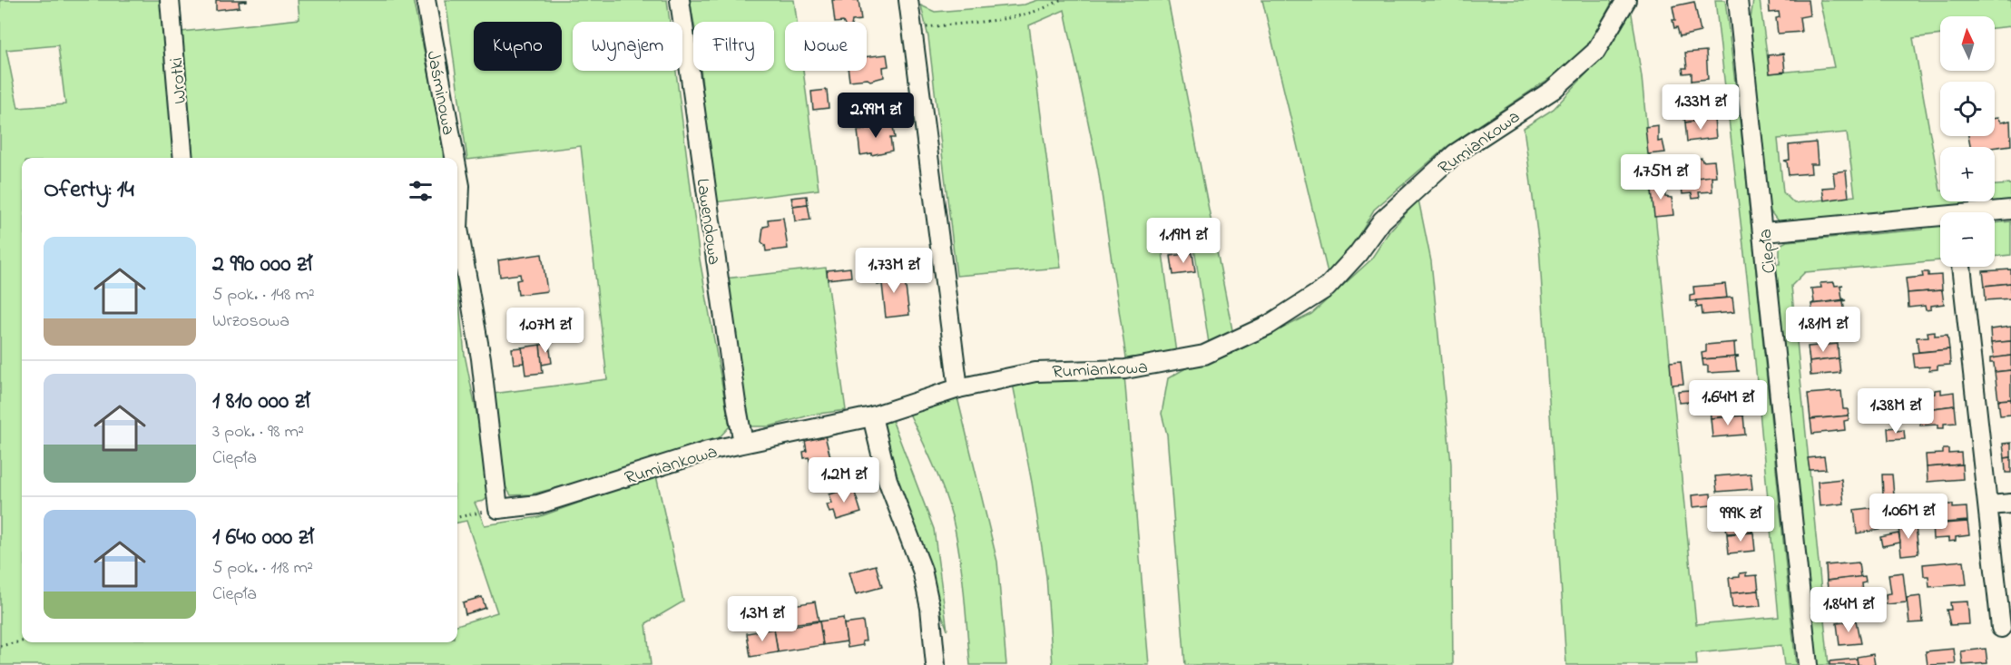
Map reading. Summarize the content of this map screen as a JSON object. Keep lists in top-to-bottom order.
{
  "streets": {
    "street": [
      "Wrotki",
      "Jaśminowa",
      "Rumiankowa",
      "Lawendowa",
      "Ciepła"
    ]
  },
  "crossings": [
    ["Jaśminowa", "Rumiankowa"],
    ["Rumiankowa", "Lawendowa"]
  ],
  "north": "top",
  "page": {
    "map_buttons": ["+", "−"],
    "chip": [
      "Kupno",
      "Wynajem",
      "Filtry",
      "Nowe"
    ],
    "price": [
      "1.33M zł",
      "2.99M zł",
      "1.75M zł",
      "1.19M zł",
      "1.73M zł",
      "1.81M zł",
      "1.07M zł",
      "1.64M zł",
      "1.38M zł",
      "1.2M zł",
      "1.06M zł",
      "999K zł",
      "1.84M zł",
      "1.3M zł"
    ],
    "heading": "Oferty: 14",
    "list": [
      {
        "name": "2 990 000 zł",
        "note": "5 pok. · 148 m² · Wrzosowa"
      },
      {
        "name": "1 810 000 zł",
        "note": "3 pok. · 98 m² · Ciepła"
      },
      {
        "name": "1 640 000 zł",
        "note": "5 pok. · 118 m² · Ciepła"
      }
    ]
  }
}
